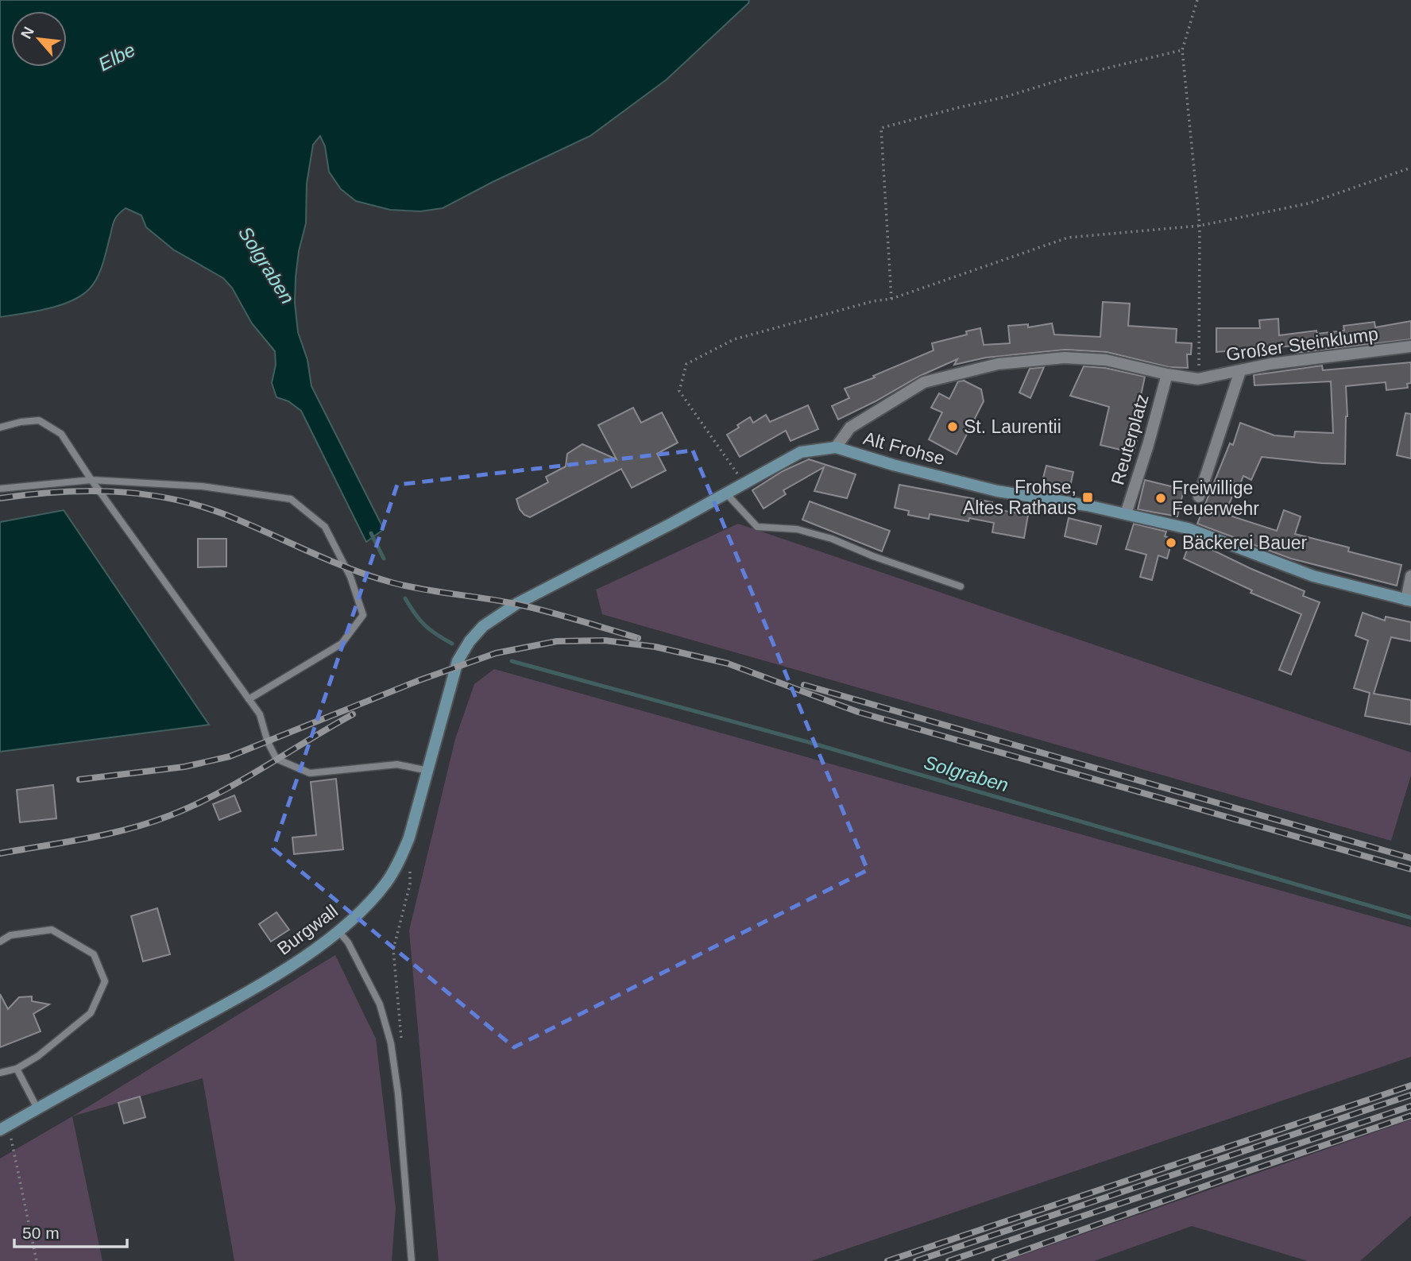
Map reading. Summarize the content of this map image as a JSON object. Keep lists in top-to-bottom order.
{
  "streets": {
    "street": [
      "Großer Steinklump",
      "Reuterplatz",
      "Alt Frohse",
      "Burgwall"
    ]
  },
  "crossings": [
    ["Großer Steinklump", "Reuterplatz"],
    ["Großer Steinklump", "Alt Frohse"],
    ["Reuterplatz", "Alt Frohse"],
    ["Alt Frohse", "Burgwall"]
  ],
  "water": ["Elbe", "Solgraben"],
  "places": {
    "other": ["St. Laurentii", "Freiwillige Feuerwehr", "Bäckerei Bauer"],
    "transit": ["Frohse, Altes Rathaus"]
  },
  "scale_bar": "50 m",
  "north": "top left"
}
